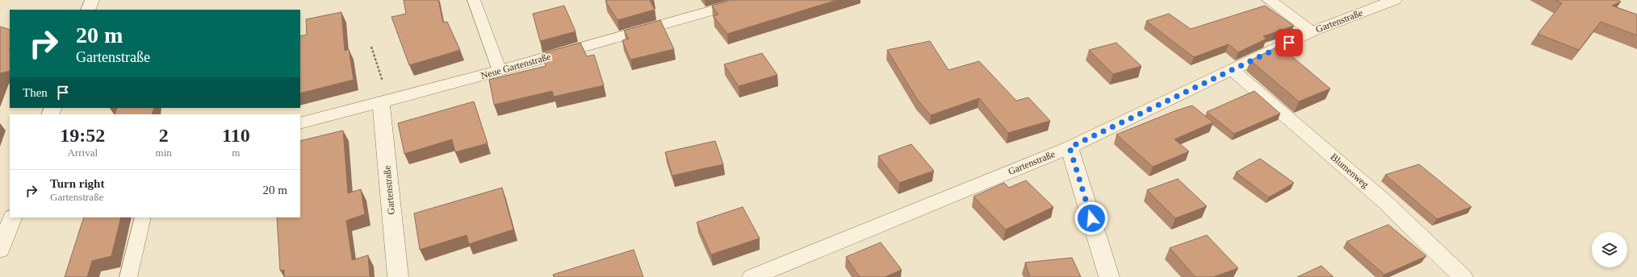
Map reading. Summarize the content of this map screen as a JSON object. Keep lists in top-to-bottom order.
{
  "streets": {
    "street": ["Gartenstraße", "Neue Gartenstraße", "Blumenweg"]
  },
  "crossings": [
    ["Gartenstraße", "Neue Gartenstraße"],
    ["Gartenstraße", "Blumenweg"]
  ],
  "page": {
    "turn": ["20 m", "Gartenstraße"],
    "then": "Then",
    "eta": [
      "19:52",
      "Arrival",
      "2",
      "min",
      "110",
      "m"
    ],
    "list": [
      {
        "name": "Turn right",
        "note": "Gartenstraße",
        "value": "20 m"
      }
    ]
  }
}
